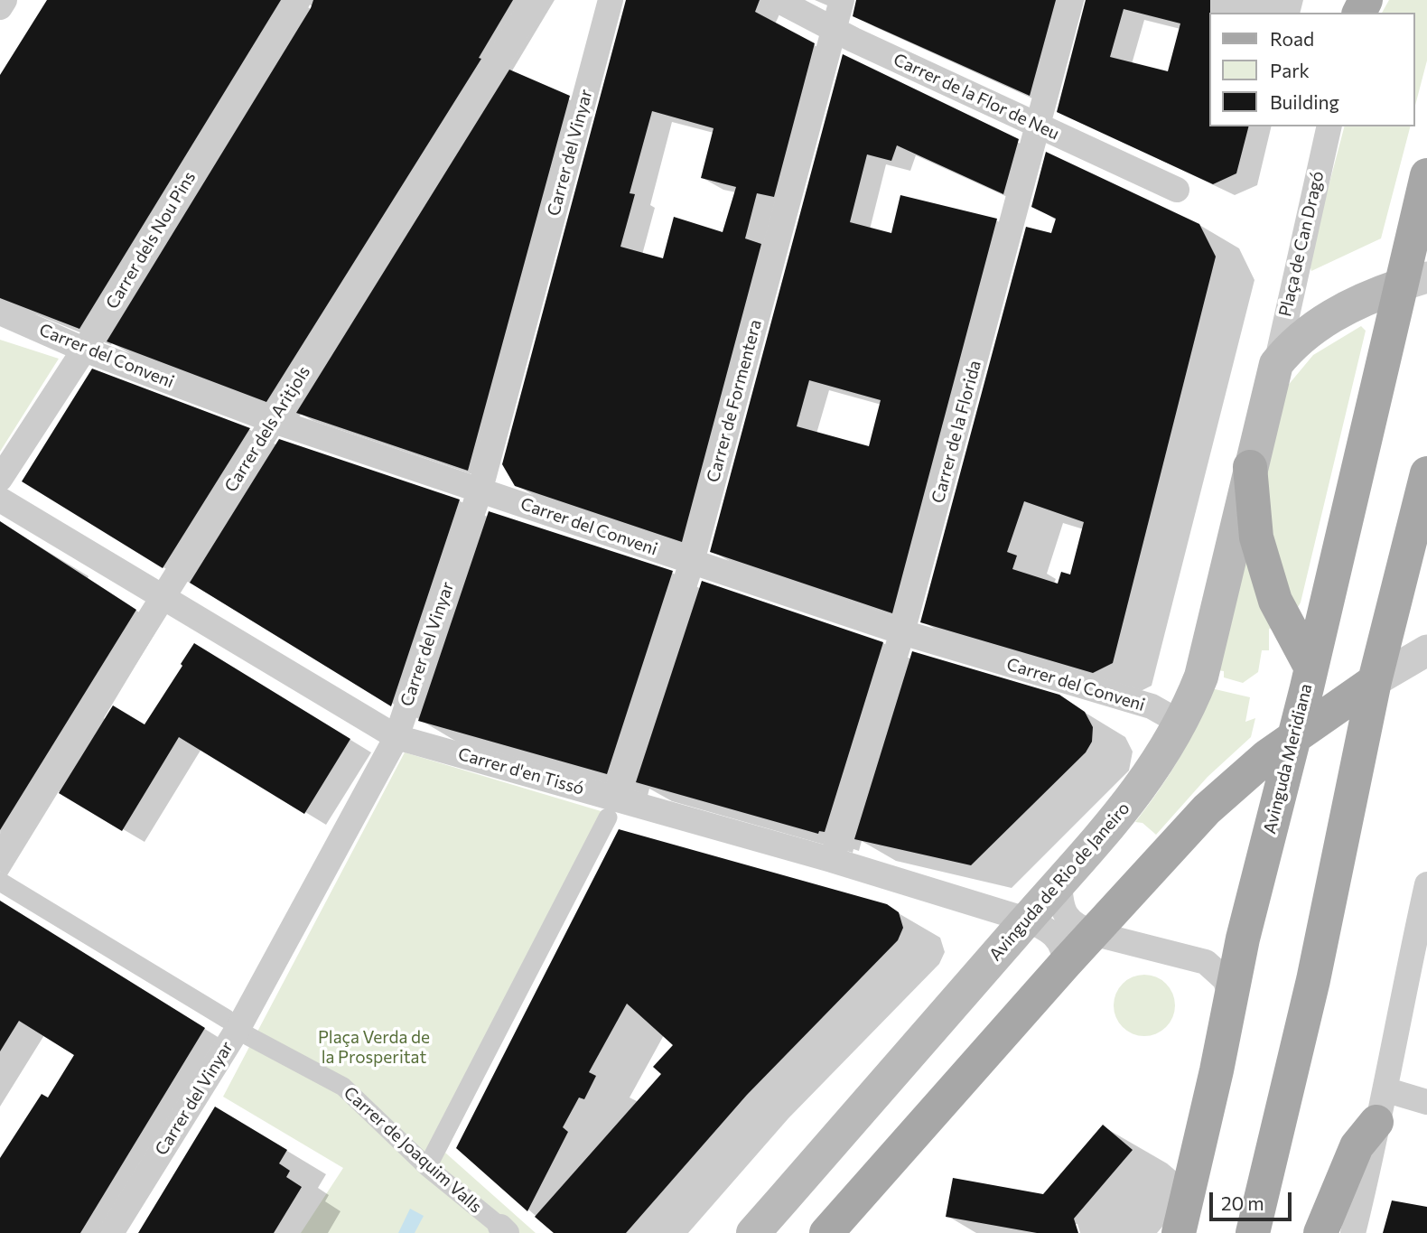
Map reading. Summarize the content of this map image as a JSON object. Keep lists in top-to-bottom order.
{
  "streets": {
    "main road": ["Plaça de Can Dragó", "Avinguda Meridiana", "Avinguda de Rio de Janeiro"],
    "street": [
      "Carrer de la Flor de Neu",
      "Carrer del Vinyar",
      "Carrer dels Nou Pins",
      "Carrer del Conveni",
      "Carrer de Formentera",
      "Carrer dels Aritjols",
      "Carrer de la Florida",
      "Carrer d'en Tissó",
      "Carrer de Joaquim Valls"
    ]
  },
  "crossings": [
    ["Carrer de la Flor de Neu", "Carrer de Formentera"],
    ["Carrer de la Flor de Neu", "Carrer de la Florida"],
    ["Carrer del Vinyar", "Carrer del Conveni"],
    ["Carrer del Vinyar", "Carrer d'en Tissó"],
    ["Carrer dels Nou Pins", "Carrer del Conveni"],
    ["Plaça de Can Dragó", "Avinguda Meridiana"],
    ["Plaça de Can Dragó", "Avinguda de Rio de Janeiro"],
    ["Carrer del Conveni", "Carrer de Formentera"],
    ["Carrer del Conveni", "Carrer dels Aritjols"],
    ["Carrer del Conveni", "Carrer de la Florida"],
    ["Carrer del Conveni", "Avinguda de Rio de Janeiro"],
    ["Carrer de Formentera", "Carrer d'en Tissó"],
    ["Carrer dels Aritjols", "Carrer d'en Tissó"],
    ["Carrer de la Florida", "Carrer d'en Tissó"],
    ["Carrer d'en Tissó", "Avinguda de Rio de Janeiro"]
  ],
  "parks": ["Plaça Verda de la Prosperitat"],
  "legend": ["Road", "Park", "Building"],
  "scale_bar": "20 m"
}
